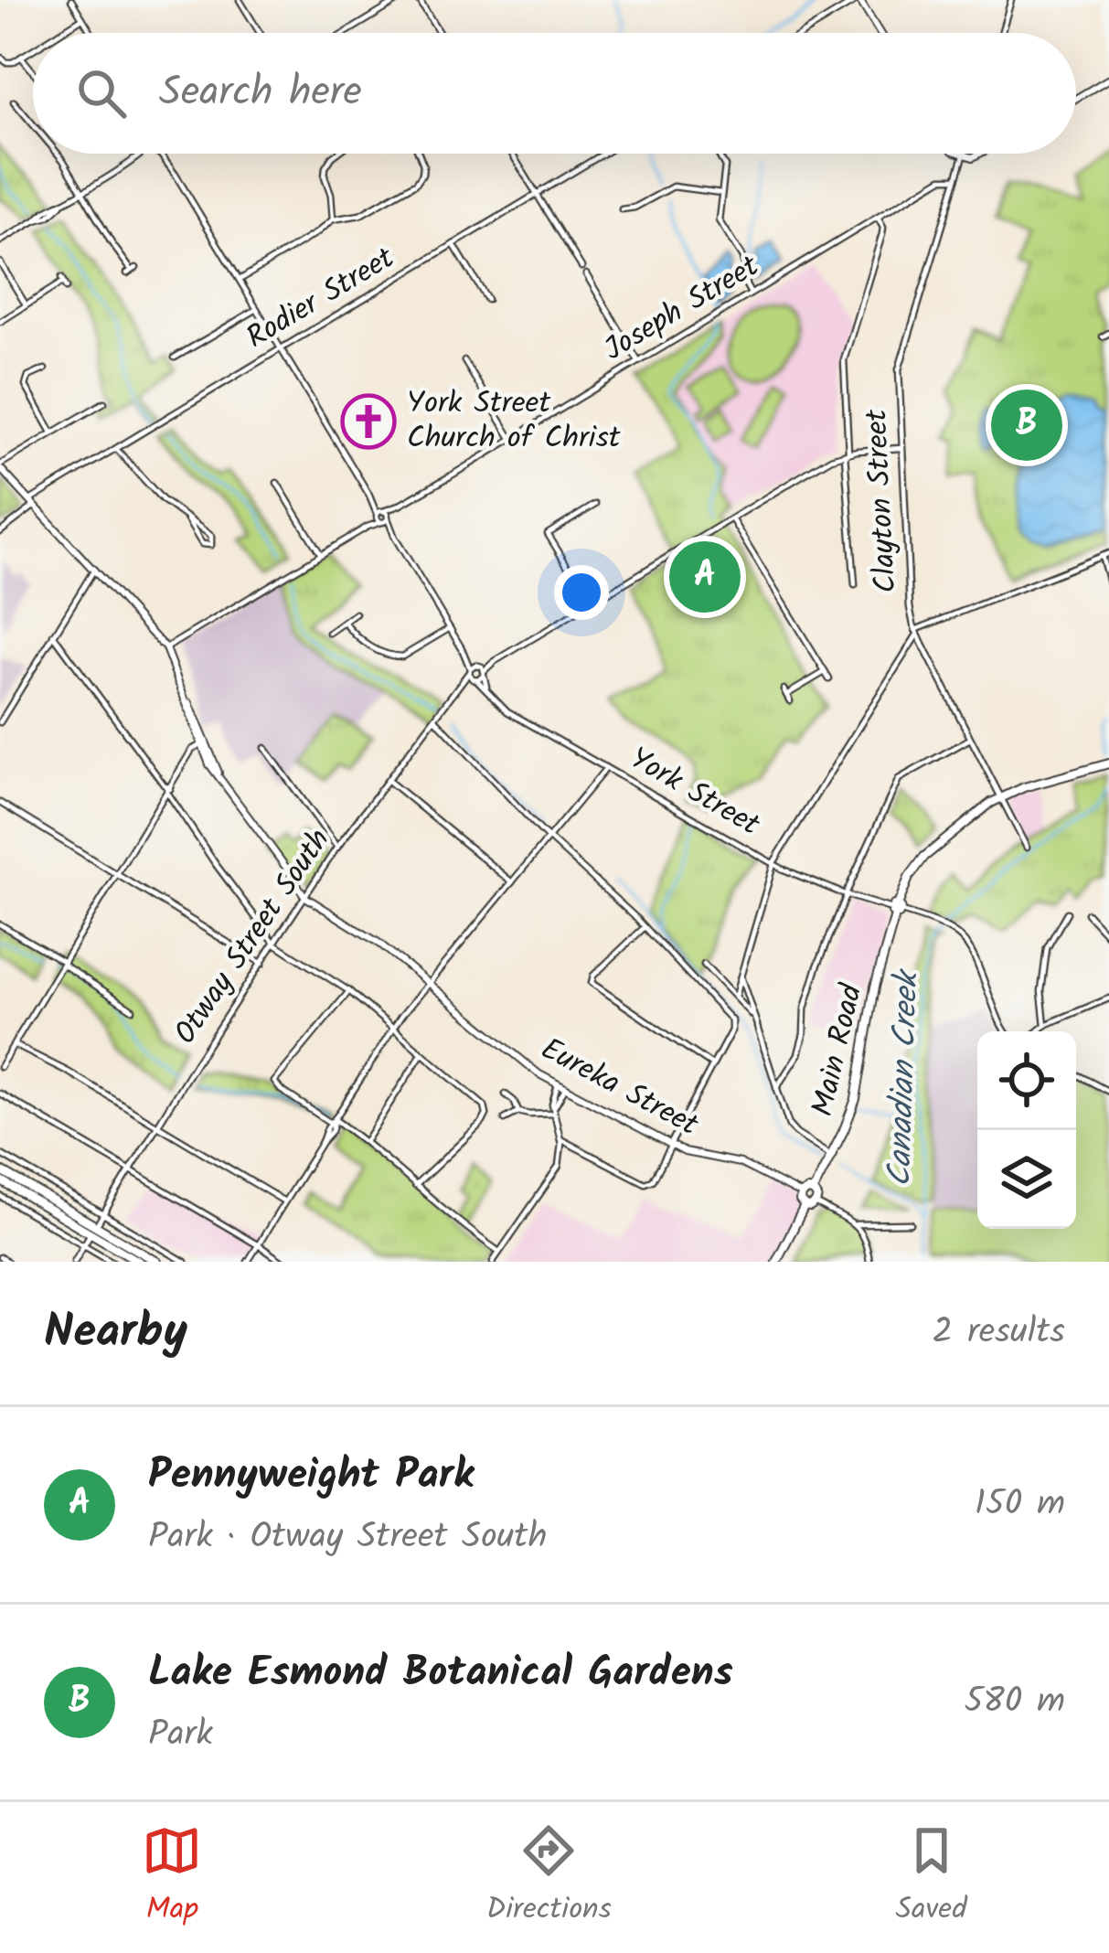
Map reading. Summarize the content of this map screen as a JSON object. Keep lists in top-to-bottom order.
{
  "streets": {
    "main road": ["Main Road"],
    "street": [
      "Rodier Street",
      "Joseph Street",
      "Clayton Street",
      "York Street",
      "Otway Street South",
      "Eureka Street"
    ]
  },
  "crossings": [
    ["Rodier Street", "Eureka Street"],
    ["Joseph Street", "Clayton Street"],
    ["Joseph Street", "York Street"],
    ["Clayton Street", "Otway Street South"],
    ["Clayton Street", "Main Road"],
    ["York Street", "Otway Street South"],
    ["York Street", "Main Road"],
    ["Otway Street South", "Eureka Street"],
    ["Main Road", "Eureka Street"]
  ],
  "water": ["Canadian Creek"],
  "places": {
    "church": ["York Street Church of Christ"]
  },
  "page": {
    "search": "Search here",
    "pins": ["B", "A"],
    "heading": ["Nearby", "2 results"],
    "list": [
      {
        "mark": "A",
        "name": "Pennyweight Park",
        "note": "Park · Otway Street South",
        "value": "150 m"
      },
      {
        "mark": "B",
        "name": "Lake Esmond Botanical Gardens",
        "note": "Park",
        "value": "580 m"
      }
    ],
    "nav": ["Map", "Directions", "Saved"]
  }
}
